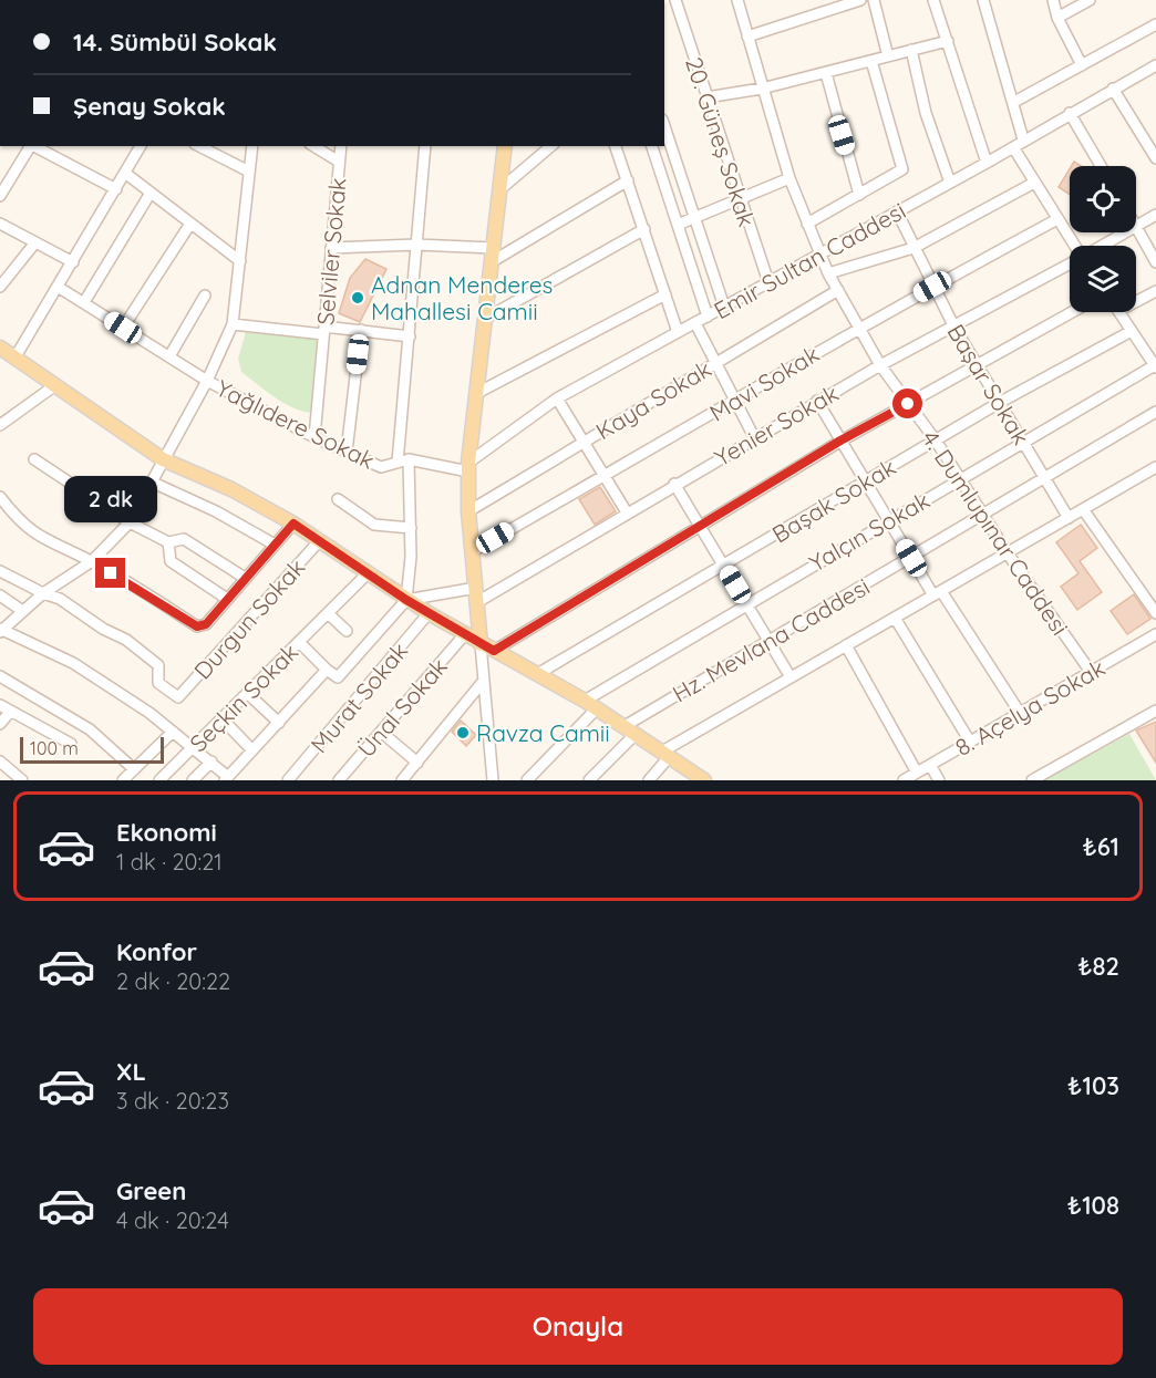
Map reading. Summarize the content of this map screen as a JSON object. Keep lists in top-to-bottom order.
{
  "streets": {
    "street": [
      "20. Güneş Sokak",
      "Selviler Sokak",
      "Emir Sultan Caddesi",
      "Mavi Sokak",
      "Başar Sokak",
      "Kaya Sokak",
      "Yağlıdere Sokak",
      "Yenier Sokak",
      "Başak Sokak",
      "Yalçın Sokak",
      "4. Dumlupınar Caddesi",
      "Durgun Sokak",
      "Hz. Mevlana Caddesi",
      "Seçkin Sokak",
      "Murat Sokak",
      "Ünal Sokak",
      "8. Açelya Sokak"
    ]
  },
  "crossings": [
    ["20. Güneş Sokak", "Emir Sultan Caddesi"],
    ["Selviler Sokak", "Yağlıdere Sokak"],
    ["Emir Sultan Caddesi", "Başar Sokak"],
    ["Emir Sultan Caddesi", "Yağlıdere Sokak"],
    ["Emir Sultan Caddesi", "4. Dumlupınar Caddesi"],
    ["Mavi Sokak", "Başar Sokak"],
    ["Mavi Sokak", "4. Dumlupınar Caddesi"],
    ["Başar Sokak", "Yenier Sokak"],
    ["Başar Sokak", "Başak Sokak"],
    ["Başar Sokak", "Yalçın Sokak"],
    ["Başar Sokak", "Hz. Mevlana Caddesi"],
    ["Kaya Sokak", "4. Dumlupınar Caddesi"],
    ["Yenier Sokak", "4. Dumlupınar Caddesi"],
    ["Başak Sokak", "4. Dumlupınar Caddesi"],
    ["Yalçın Sokak", "4. Dumlupınar Caddesi"],
    ["4. Dumlupınar Caddesi", "Hz. Mevlana Caddesi"],
    ["4. Dumlupınar Caddesi", "8. Açelya Sokak"]
  ],
  "places": ["Adnan Menderes Mahallesi Camii", "Ravza Camii"],
  "scale_bar": "100 m",
  "page": {
    "banner": ["14. Sümbül Sokak", "Şenay Sokak"],
    "bubble": "2 dk",
    "scale": "100 m",
    "list": [
      {
        "name": "Ekonomi",
        "note": "1 dk · 20:21",
        "value": "₺61"
      },
      {
        "name": "Konfor",
        "note": "2 dk · 20:22",
        "value": "₺82"
      },
      {
        "name": "XL",
        "note": "3 dk · 20:23",
        "value": "₺103"
      },
      {
        "name": "Green",
        "note": "4 dk · 20:24",
        "value": "₺108"
      }
    ],
    "buttons": "Onayla"
  }
}
